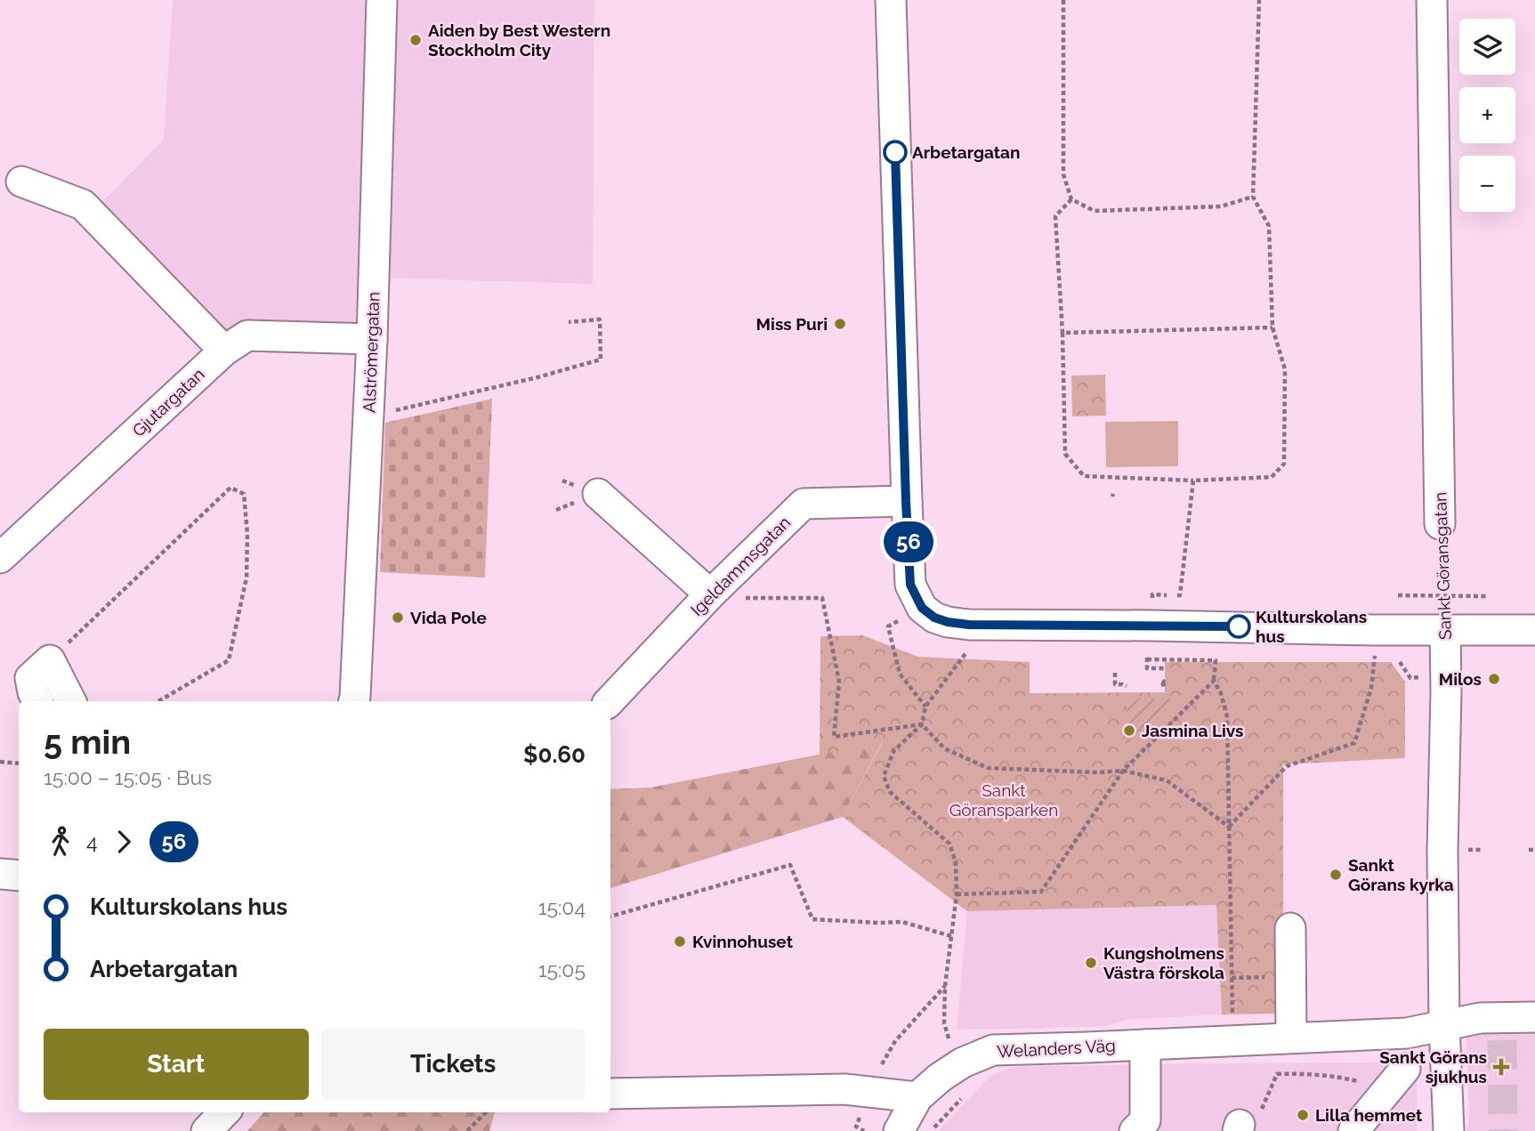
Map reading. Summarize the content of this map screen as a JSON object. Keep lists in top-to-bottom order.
{
  "streets": {
    "street": [
      "Alströmergatan",
      "Gjutargatan",
      "Igeldammsgatan",
      "Sankt Göransgatan",
      "Welanders Väg"
    ]
  },
  "crossings": [
    ["Alströmergatan", "Gjutargatan"],
    ["Sankt Göransgatan", "Welanders Väg"]
  ],
  "parks": ["Sankt Göransparken"],
  "places": {
    "other": [
      "Aiden by Best Western Stockholm City",
      "Arbetargatan",
      "Miss Puri",
      "Vida Pole",
      "Kulturskolans hus",
      "Milos",
      "Jasmina Livs",
      "Sankt Görans kyrka",
      "Kvinnohuset",
      "Kungsholmens Västra förskola",
      "Lilla hemmet"
    ],
    "health": ["Sankt Görans sjukhus"]
  },
  "lines": ["bus line 56"],
  "page": {
    "on_map": "56",
    "map_buttons": ["+", "−"],
    "heading": ["5 min", "15:00 – 15:05 · Bus", "$0.60"],
    "legs": ["4", "56"],
    "list": [
      {
        "name": "Kulturskolans hus",
        "value": "15:04"
      },
      {
        "name": "Arbetargatan",
        "value": "15:05"
      }
    ],
    "buttons": ["Start", "Tickets"]
  }
}
